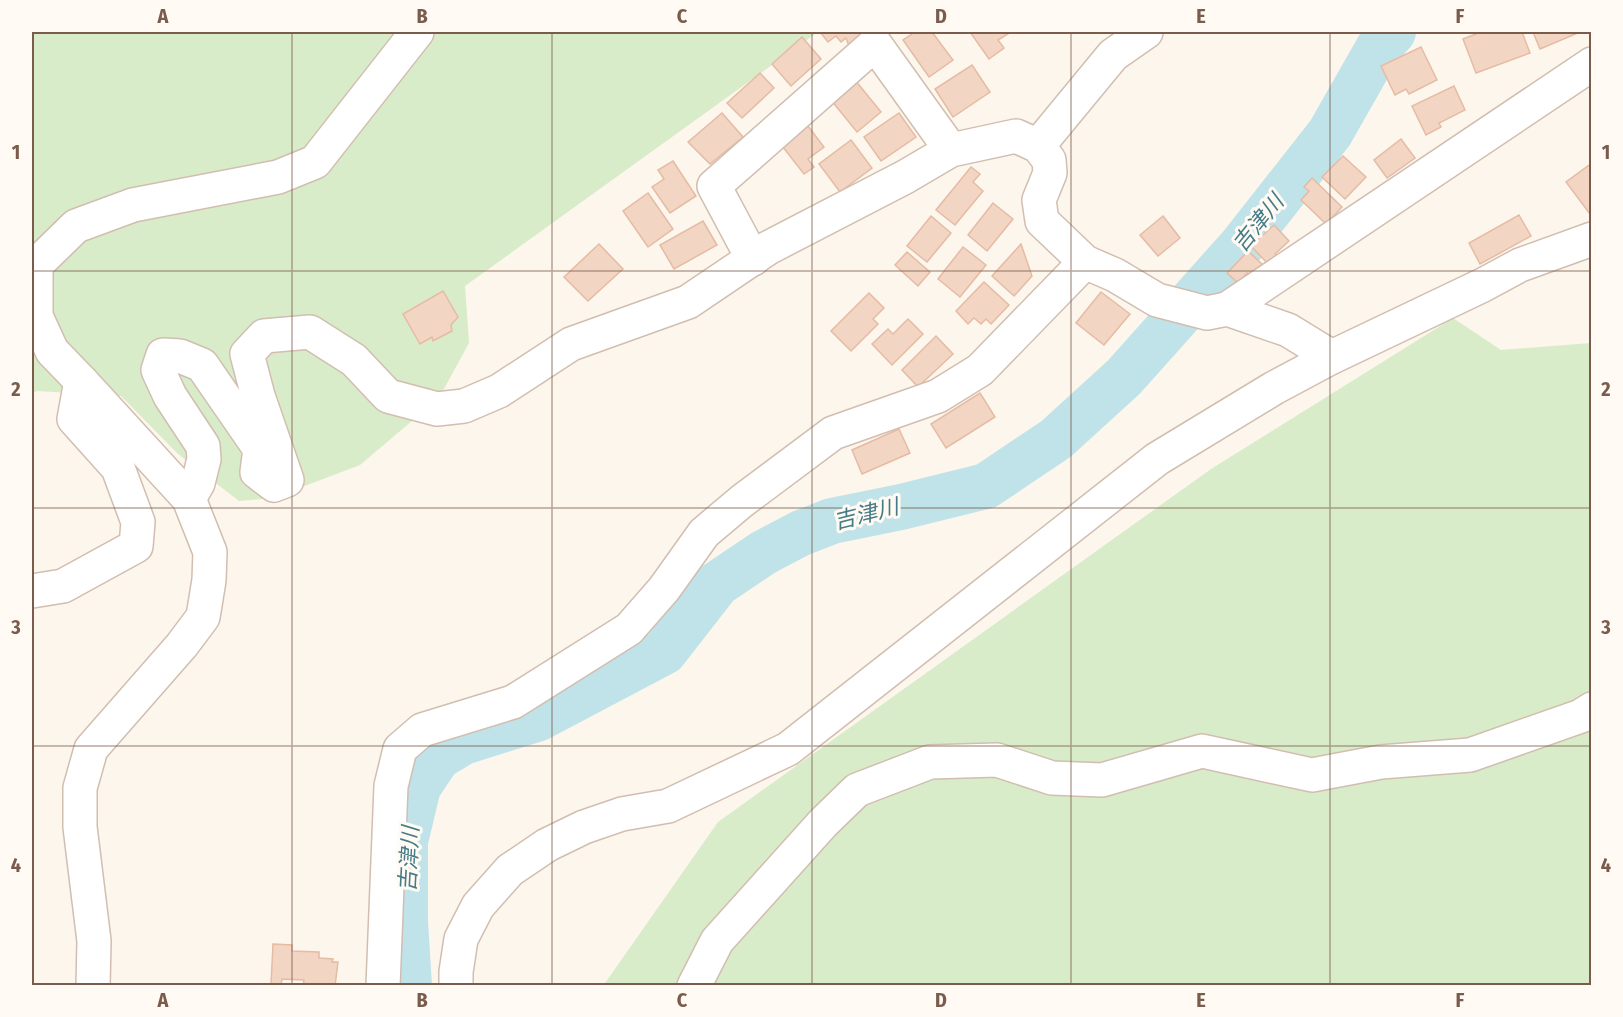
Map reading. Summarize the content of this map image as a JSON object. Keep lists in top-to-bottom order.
{
  "water": ["吉津川"],
  "grid": {
    "columns": [
      "A",
      "B",
      "C",
      "D",
      "E",
      "F"
    ],
    "rows": [
      "1",
      "2",
      "3",
      "4"
    ]
  }
}
